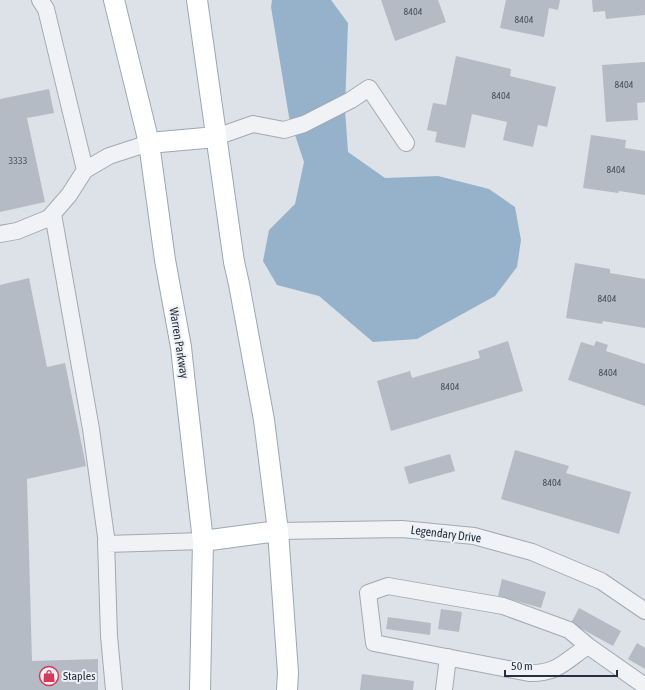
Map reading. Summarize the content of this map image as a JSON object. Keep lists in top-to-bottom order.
{
  "streets": {
    "main road": ["Warren Parkway"],
    "street": ["Legendary Drive"]
  },
  "places": {
    "shop": ["Staples"]
  },
  "house_numbers": [
    "8404",
    "8404",
    "8404",
    "8404",
    "3333",
    "8404",
    "8404",
    "8404",
    "8404",
    "8404"
  ],
  "scale_bar": "50 m"
}
